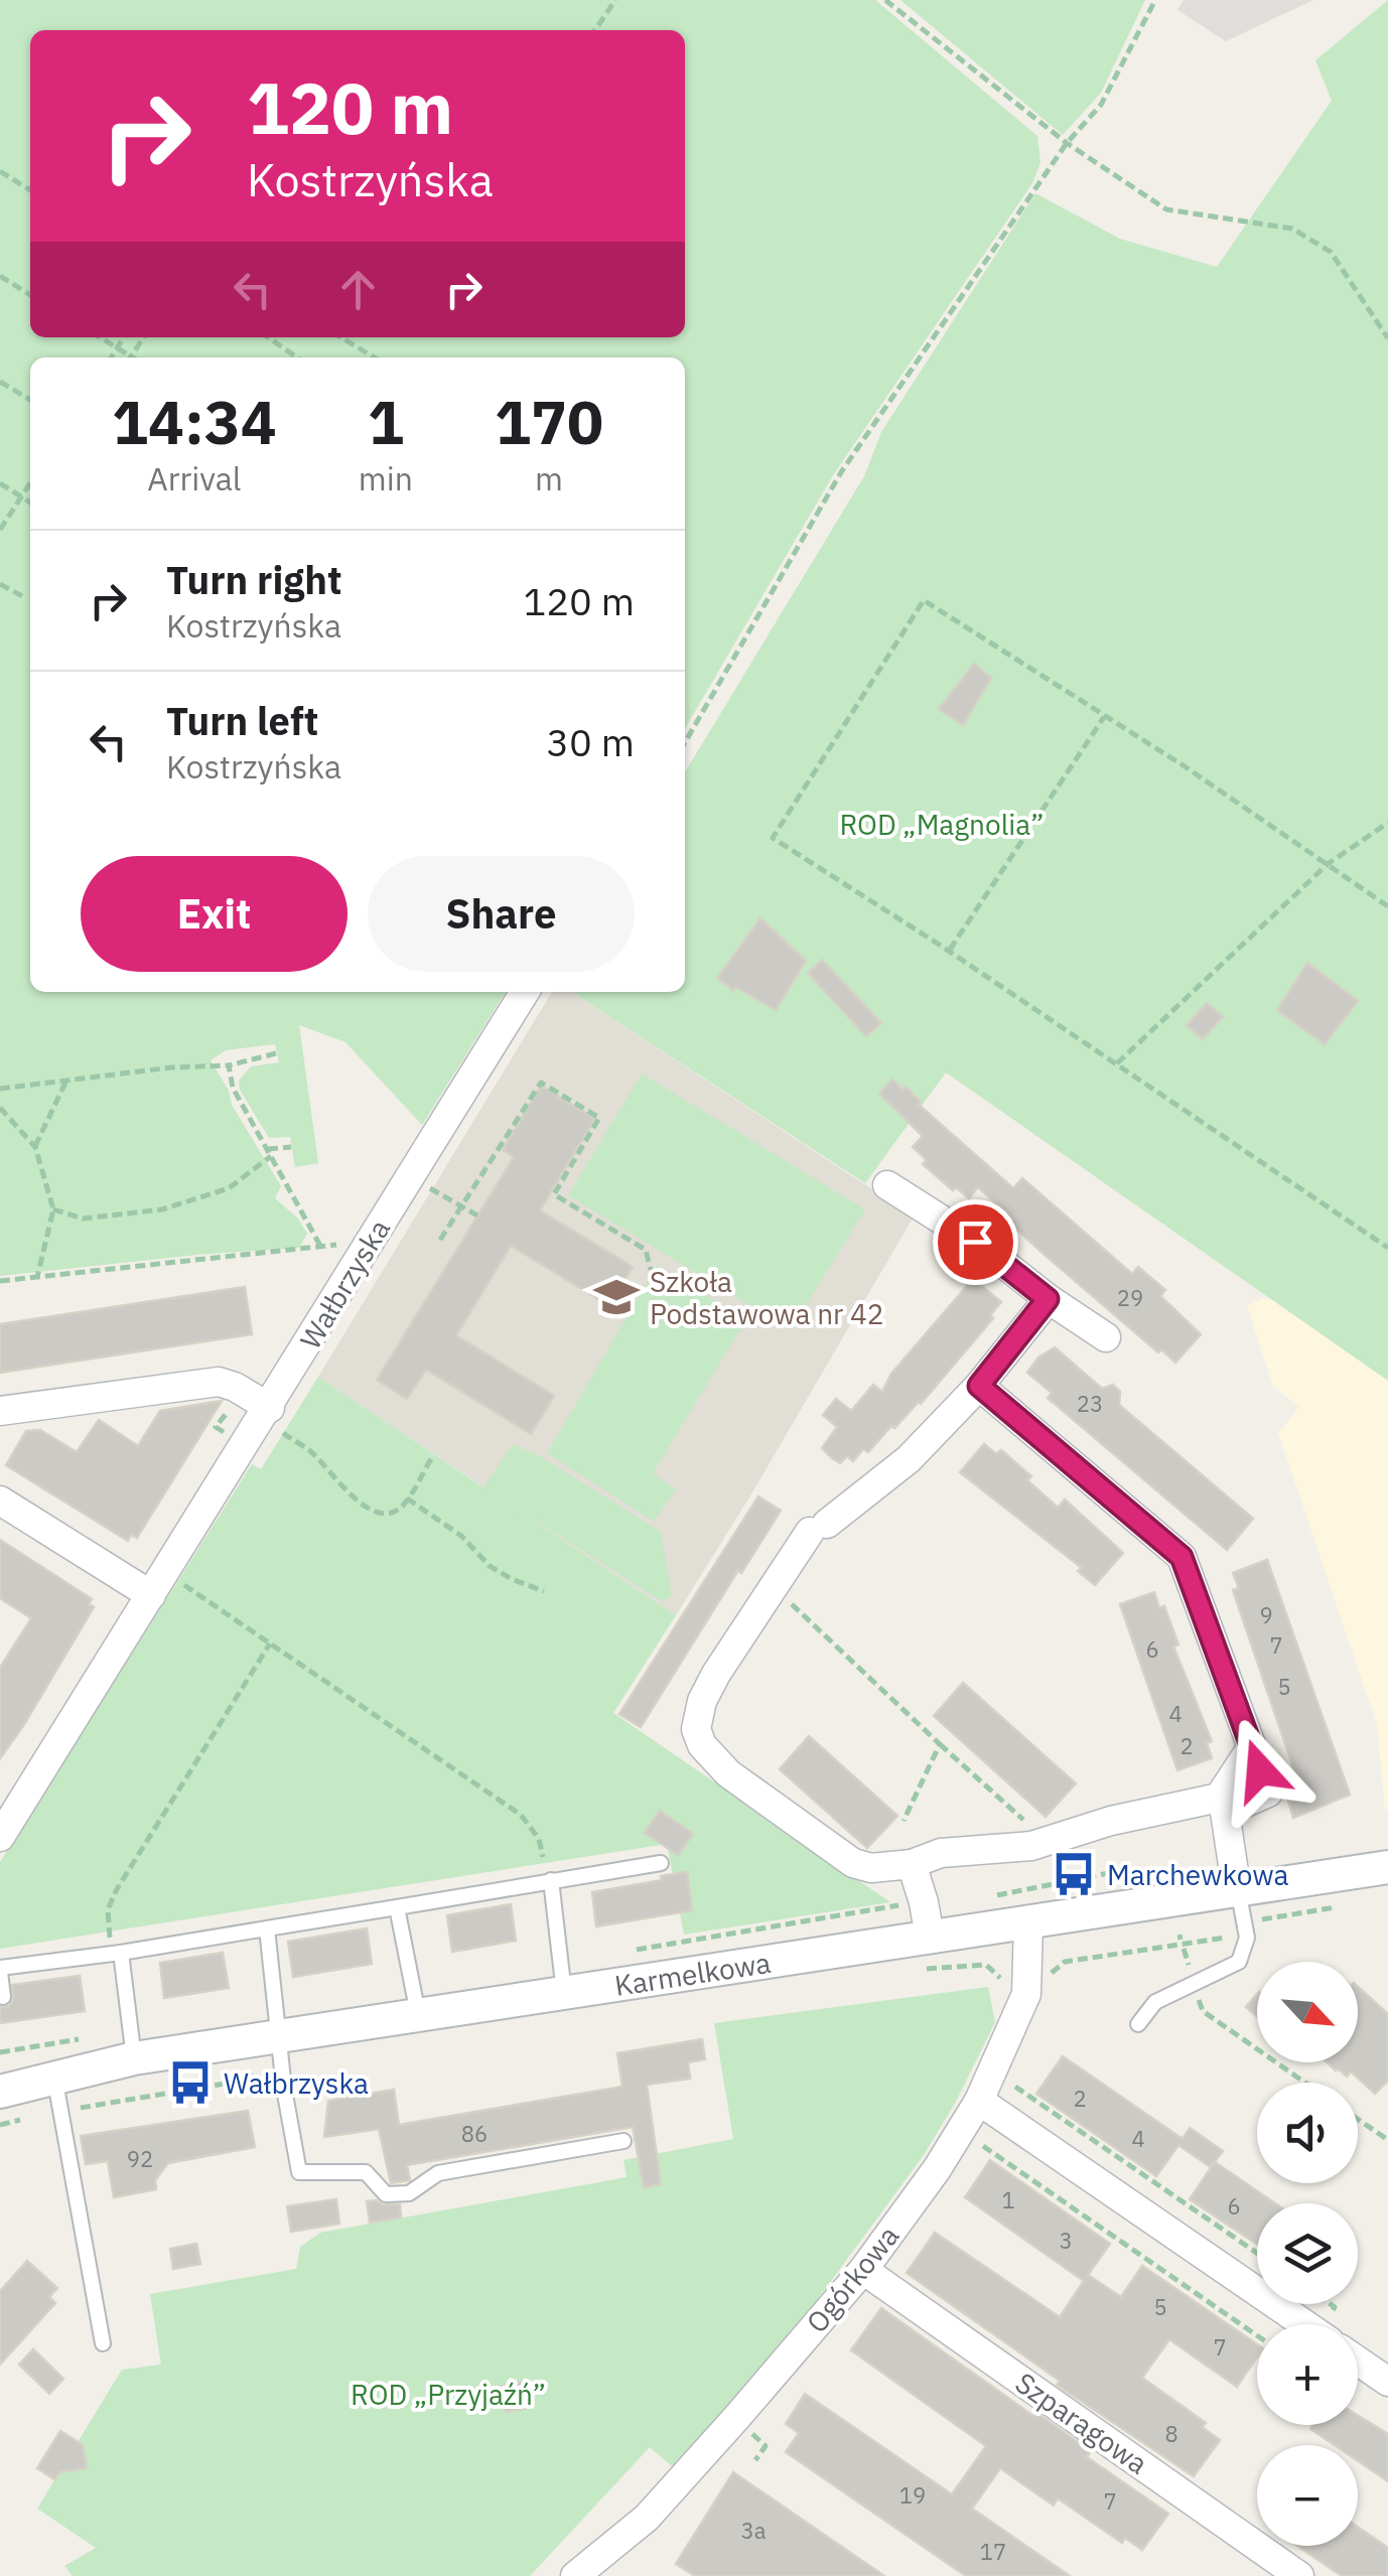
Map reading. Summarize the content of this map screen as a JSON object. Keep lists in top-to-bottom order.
{
  "streets": {
    "street": [
      "Wałbrzyska",
      "Karmelkowa",
      "Ogórkowa",
      "Szparagowa"
    ]
  },
  "crossings": [
    ["Karmelkowa", "Ogórkowa"],
    ["Ogórkowa", "Szparagowa"]
  ],
  "parks": ["ROD „Magnolia”", "ROD „Przyjaźń”"],
  "places": {
    "school or university": ["Szkoła Podstawowa nr 42"],
    "bus stop": ["Marchewkowa", "Wałbrzyska"]
  },
  "house_numbers": [
    "29",
    "23",
    "9",
    "7",
    "6",
    "5",
    "4",
    "2",
    "2",
    "86",
    "4",
    "92",
    "1",
    "6",
    "3",
    "5",
    "7",
    "8",
    "19",
    "7",
    "3a",
    "17"
  ],
  "north": "bottom right",
  "page": {
    "turn": ["120 m", "Kostrzyńska"],
    "eta": [
      "14:34",
      "Arrival",
      "1",
      "min",
      "170",
      "m"
    ],
    "list": [
      {
        "name": "Turn right",
        "note": "Kostrzyńska",
        "value": "120 m"
      },
      {
        "name": "Turn left",
        "note": "Kostrzyńska",
        "value": "30 m"
      }
    ],
    "buttons": ["Exit", "Share"],
    "map_buttons": ["+", "−"]
  }
}
